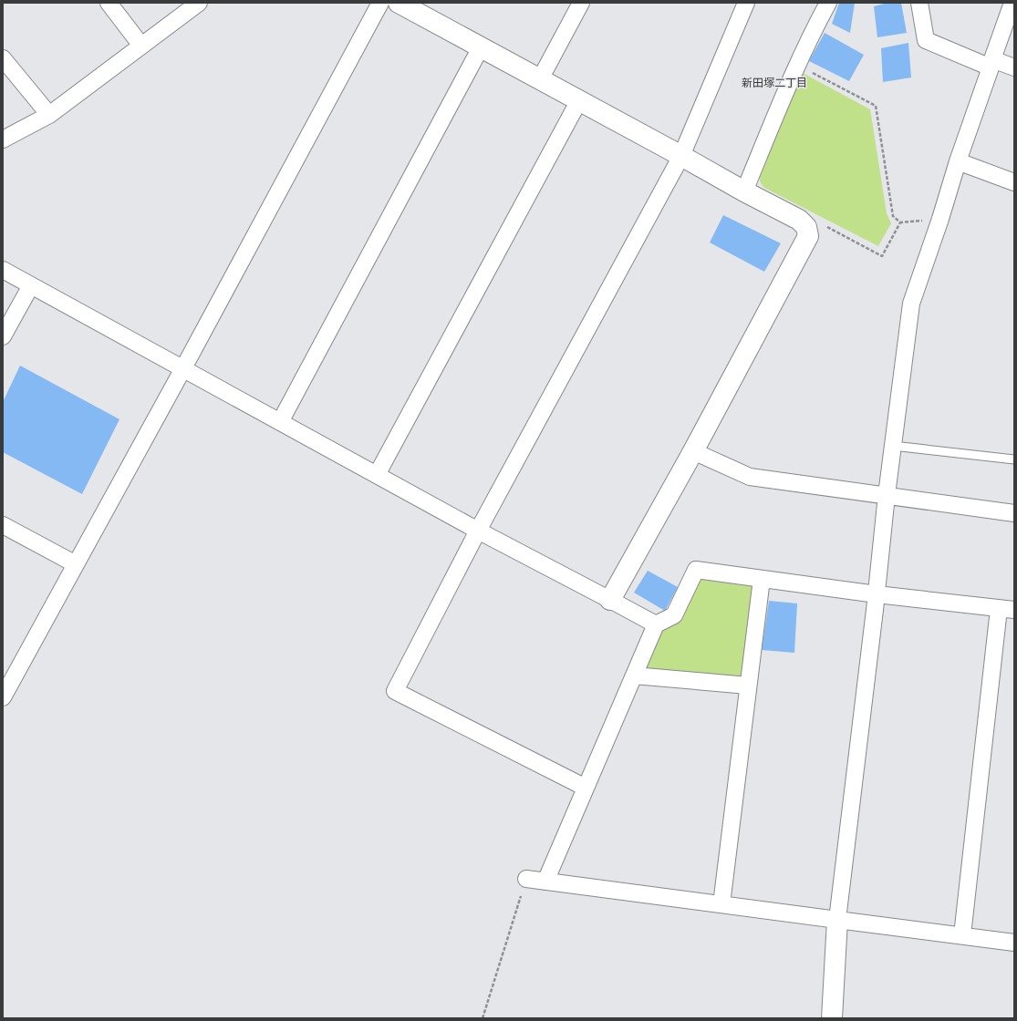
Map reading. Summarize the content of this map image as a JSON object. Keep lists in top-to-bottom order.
{
  "districts": ["新田塚二丁目"]
}
